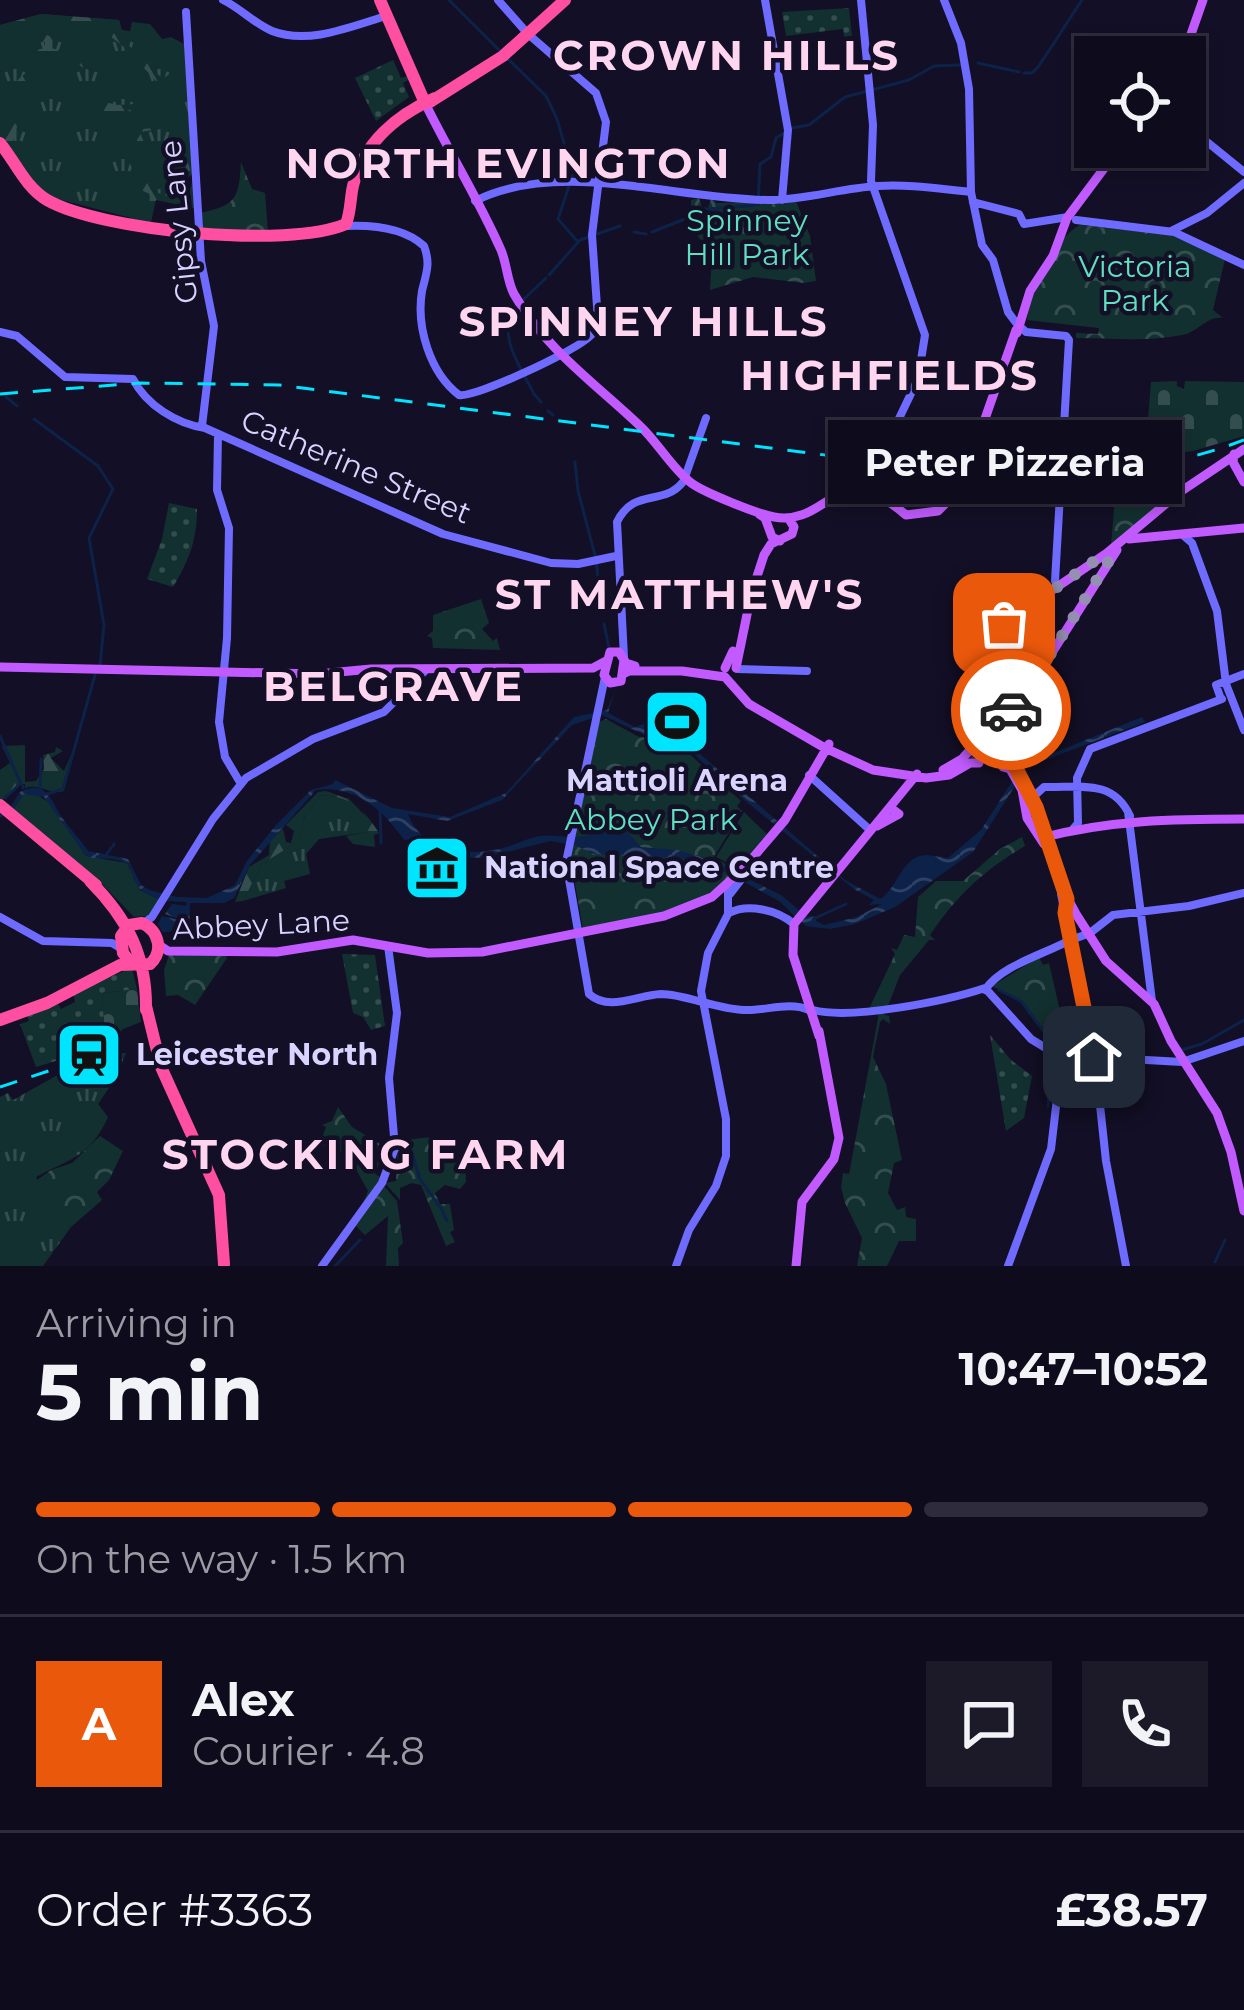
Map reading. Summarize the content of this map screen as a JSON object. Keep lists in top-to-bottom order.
{
  "streets": {
    "main road": ["Abbey Lane"],
    "street": ["Gipsy Lane", "Catherine Street"]
  },
  "crossings": [
    ["Gipsy Lane", "Catherine Street"]
  ],
  "districts": [
    "CROWN HILLS",
    "NORTH EVINGTON",
    "SPINNEY HILLS",
    "HIGHFIELDS",
    "ST MATTHEW'S",
    "BELGRAVE",
    "STOCKING FARM"
  ],
  "parks": ["Spinney Hill Park", "Victoria Park", "Abbey Park"],
  "places": {
    "other": ["Peter Pizzeria"],
    "sports": ["Mattioli Arena"],
    "museum": ["National Space Centre"],
    "station": ["Leicester North"]
  },
  "page": {
    "bubble": "Peter Pizzeria",
    "heading": ["5 min", "Arriving in", "10:47–10:52"],
    "panel": [
      "Alex",
      "Courier · 4.8",
      "Order #3363",
      "£38.57"
    ],
    "bar": "On the way · 1.5 km",
    "round": "A"
  }
}
